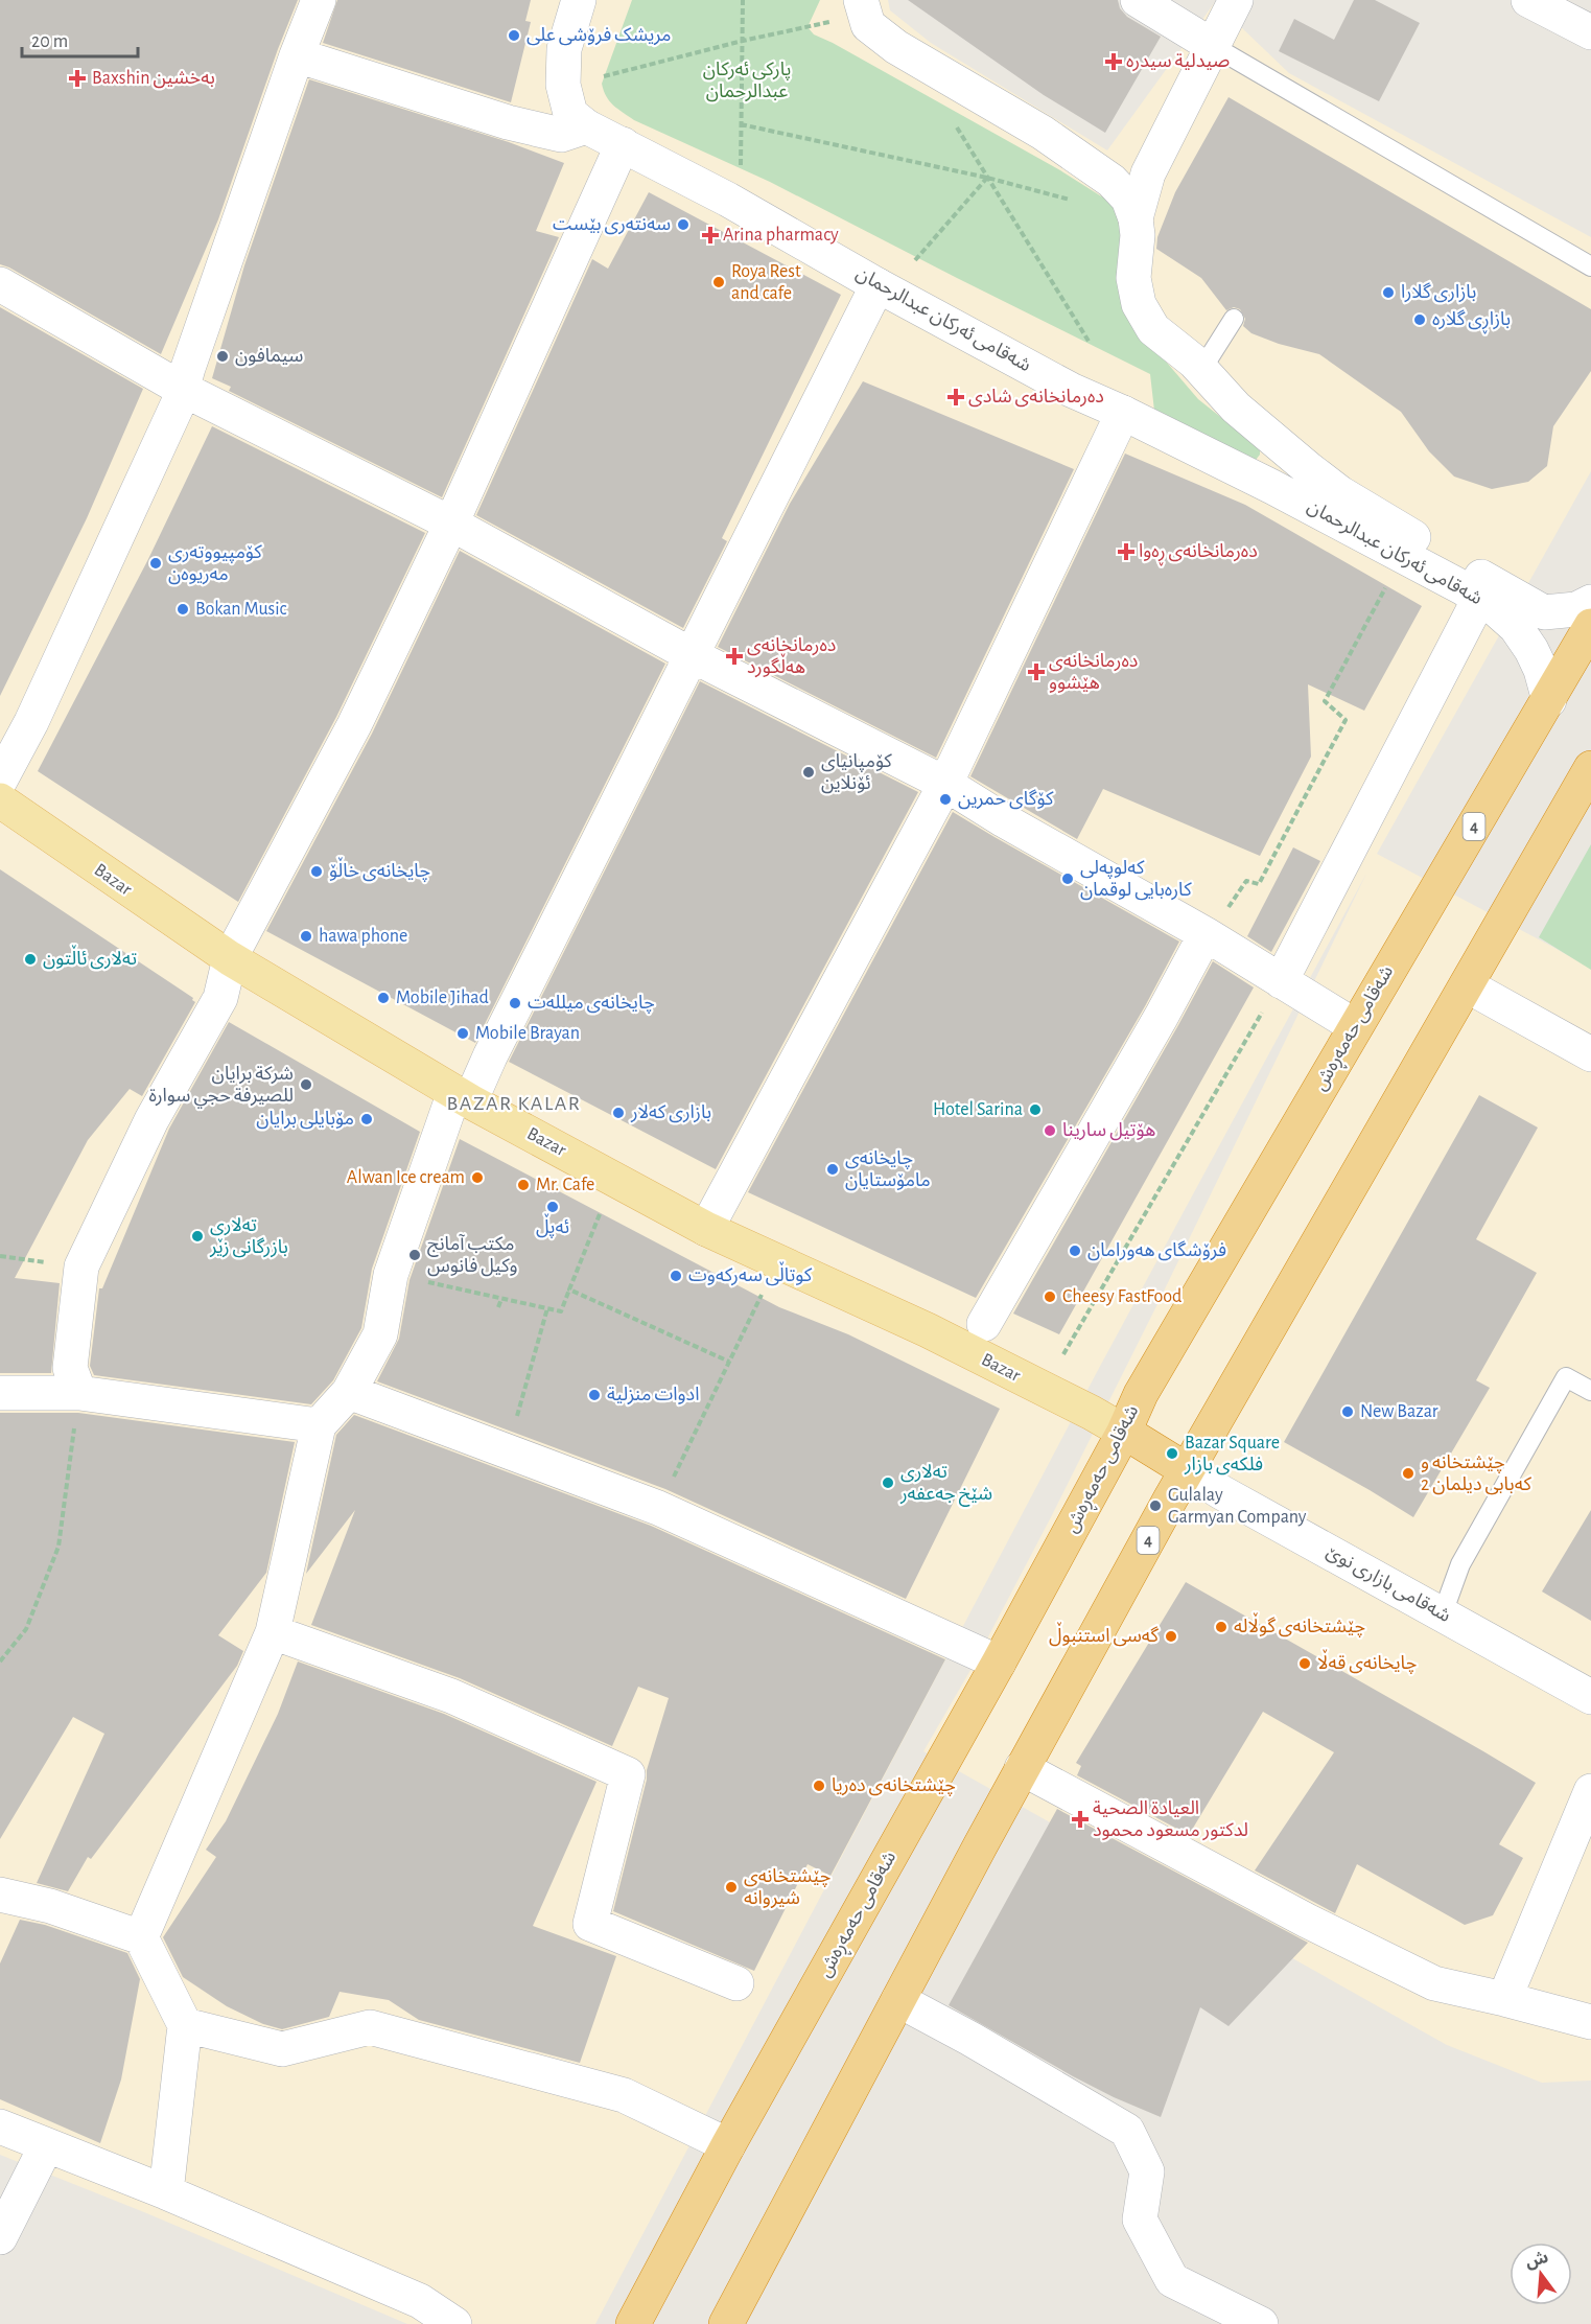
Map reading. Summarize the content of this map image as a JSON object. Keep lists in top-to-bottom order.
{
  "streets": {
    "highway": ["4", "شەقامی حەمەڕەش"],
    "main road": ["Bazar"],
    "street": ["شەقامی ئەرکان عبدالرحمان", "شەقامی بازاری نوێ"]
  },
  "crossings": [
    ["شەقامی ئەرکان عبدالرحمان", "شەقامی حەمەڕەش"],
    ["4", "شەقامی بازاری نوێ"],
    ["Bazar", "شەقامی حەمەڕەش"]
  ],
  "districts": ["BAZAR KALAR"],
  "parks": ["پارکی ئەرکان عبدالرحمان"],
  "places": {
    "other": [
      "مریشک فرۆشی علی",
      "سەنتەری بێست",
      "Roya Rest and cafe",
      "بازاری گلارا",
      "بازاڕی گلارە",
      "سيمافون",
      "کۆمپیووتەری مەریوەن",
      "Bokan Music",
      "کۆمپانیای ئۆنلاین",
      "کۆگای حمرین",
      "چایخانەی خاڵۆ",
      "کەلوپەلی کارەبایی لوقمان",
      "hawa phone",
      "تەلاری ئاڵتون",
      "Mobile Jihad",
      "چایخانەی میللەت",
      "Mobile Brayan",
      "شركة برايان للصيرفة حجي سوارة",
      "Hotel Sarina",
      "بازاری کەلار",
      "مۆبایلی برایان",
      "هۆتیل سارینا",
      "چایخانەی مامۆستایان",
      "Alwan Ice cream",
      "Mr. Cafe",
      "ئەپڵ",
      "تەلاری بازرگانی زێر",
      "فرۆشگای هەورامان",
      "مكتب آمانج وكيل فانوس",
      "کوتاڵی سەرکەوت",
      "Cheesy FastFood",
      "ادوات منزلية",
      "New Bazar",
      "Bazar Square فلکەی بازار",
      "چێشتخانە و کەبابی دیلمان 2",
      "تەلاری شێخ جەعفەر",
      "Gulalay Garmyan Company",
      "چێشتخانەی گوڵالە",
      "گەسی استنبوڵ",
      "چایخانەی قەڵا",
      "چێشتخانەی دەریا",
      "چێشتخانەی شیروانە"
    ],
    "health": [
      "صيدلية سيدره",
      "Baxshin بەخشین",
      "Arina pharmacy",
      "دەرمانخانەی شادی",
      "دەرمانخانەی ڕەوا",
      "دەرمانخانەی هەڵگورد",
      "دەرمانخانەی هێشوو",
      "العيادة الصحية لدكتور مسعود محمود"
    ]
  },
  "scale_bar": "20 m",
  "north": "top"
}
